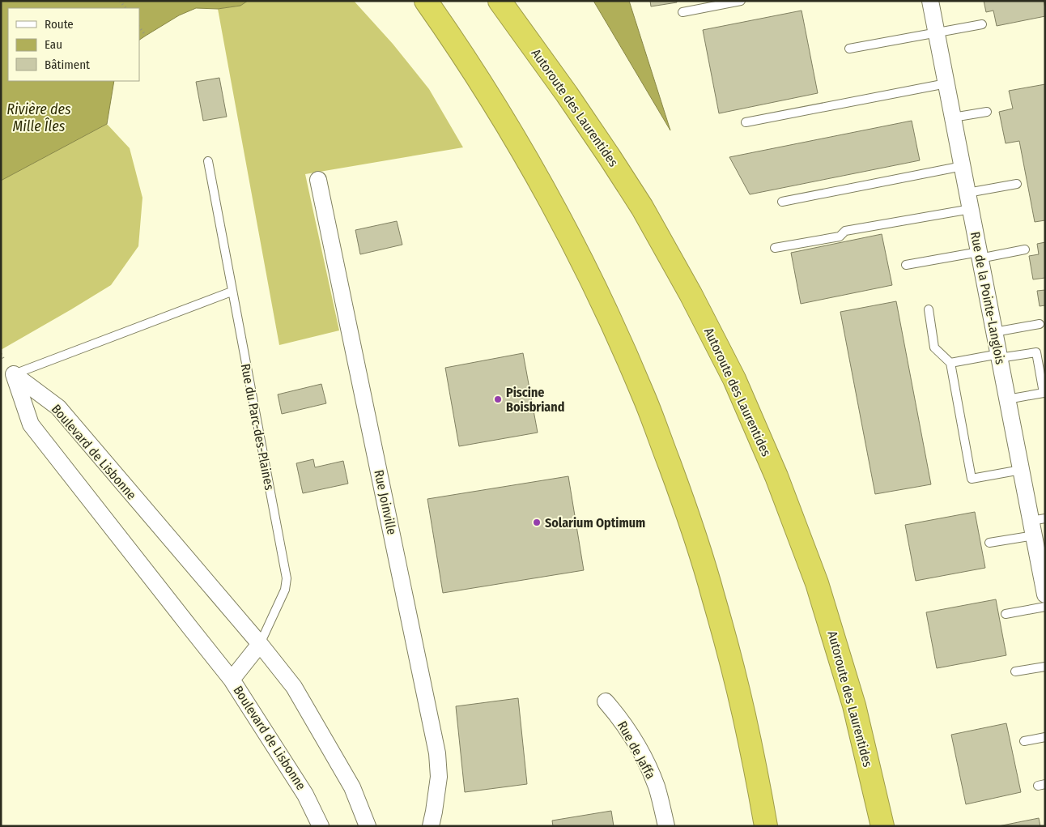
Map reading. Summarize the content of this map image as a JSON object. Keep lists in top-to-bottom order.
{
  "streets": {
    "highway": ["Autoroute des Laurentides"],
    "street": [
      "Rue de la Pointe-Langlois",
      "Rue du Parc-des-Plaines",
      "Boulevard de Lisbonne",
      "Rue Joinville",
      "Rue de Jaffa"
    ]
  },
  "crossings": [
    ["Rue du Parc-des-Plaines", "Boulevard de Lisbonne"]
  ],
  "water": ["Rivière des Mille Îles"],
  "places": ["Piscine Boisbriand", "Solarium Optimum"],
  "legend": ["Route", "Eau", "Bâtiment"]
}
